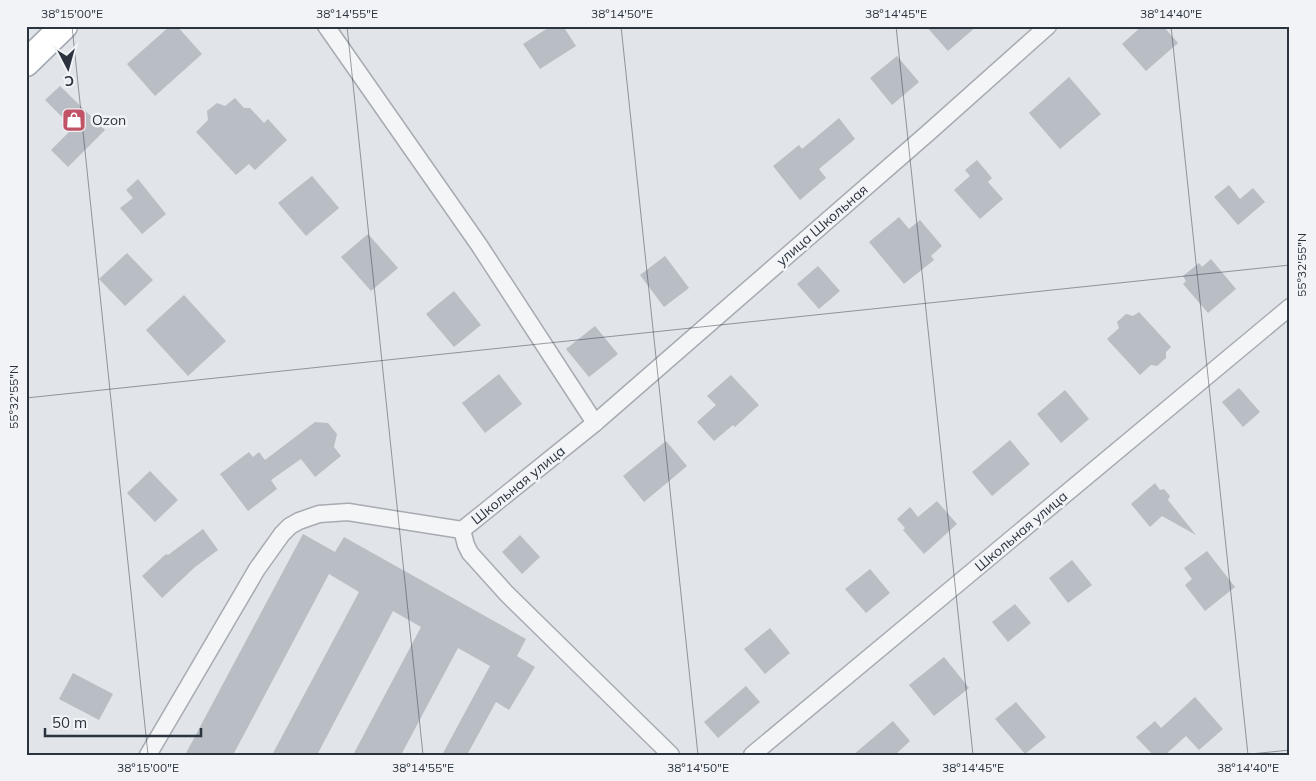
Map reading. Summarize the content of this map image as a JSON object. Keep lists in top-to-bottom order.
{
  "streets": {
    "street": ["улица Школьная", "Школьная улица"]
  },
  "crossings": [
    ["улица Школьная", "Школьная улица"]
  ],
  "places": {
    "shop": ["Ozon"]
  },
  "scale_bar": "50 m",
  "north": "bottom",
  "coordinates": [
    "38°15'00\"E",
    "38°14'55\"E",
    "38°14'50\"E",
    "38°14'45\"E",
    "38°14'40\"E",
    "55°32'55\"N"
  ]
}
